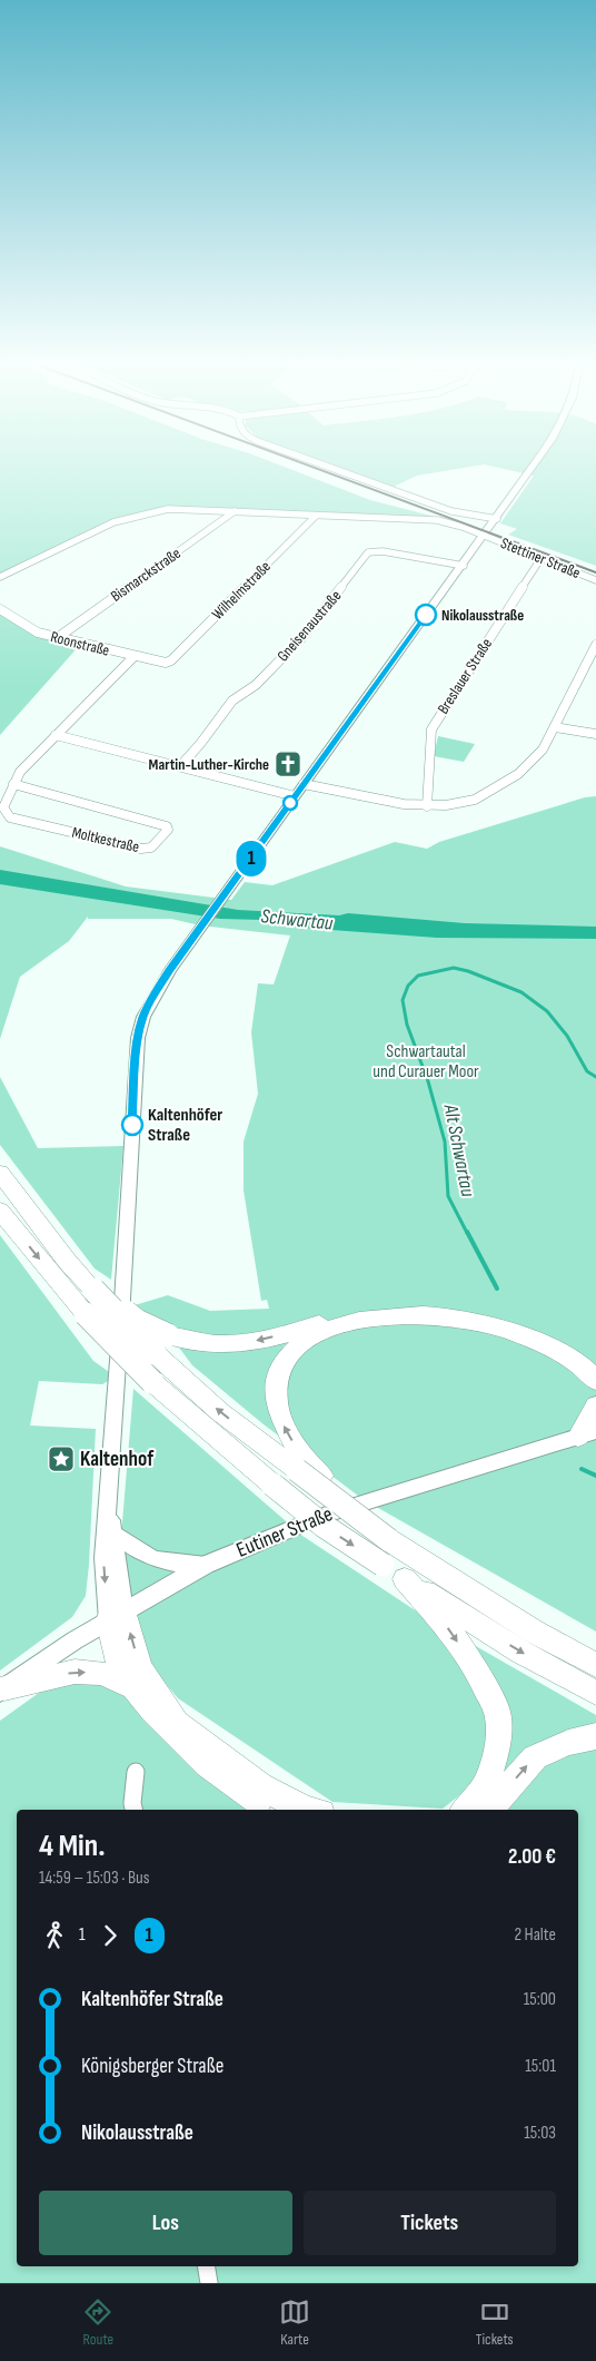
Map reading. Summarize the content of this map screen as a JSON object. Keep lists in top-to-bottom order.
{
  "streets": {
    "main road": ["Eutiner Straße"],
    "street": [
      "Stettiner Straße",
      "Bismarckstraße",
      "Wilhelmstraße",
      "Gneisenaustraße",
      "Roonstraße",
      "Breslauer Straße",
      "Moltkestraße"
    ]
  },
  "crossings": [
    ["Stettiner Straße", "Breslauer Straße"],
    ["Bismarckstraße", "Roonstraße"],
    ["Wilhelmstraße", "Roonstraße"],
    ["Roonstraße", "Moltkestraße"]
  ],
  "water": ["Schwartau", "Alt Schwartau"],
  "parks": ["Schwartautal und Curauer Moor"],
  "places": {
    "other": ["Nikolausstraße", "Kaltenhöfer Straße"],
    "church": ["Martin-Luther-Kirche"],
    "place": ["Kaltenhof"]
  },
  "lines": ["bus line 1"],
  "page": {
    "on_map": "1",
    "heading": ["4 Min.", "14:59 – 15:03 · Bus", "2.00 €"],
    "legs": ["1", "1", "2 Halte"],
    "list": [
      {
        "name": "Kaltenhöfer Straße",
        "value": "15:00"
      },
      {
        "name": "Königsberger Straße",
        "value": "15:01"
      },
      {
        "name": "Nikolausstraße",
        "value": "15:03"
      }
    ],
    "buttons": ["Los", "Tickets"],
    "tabs": ["Route", "Karte", "Tickets"]
  }
}
